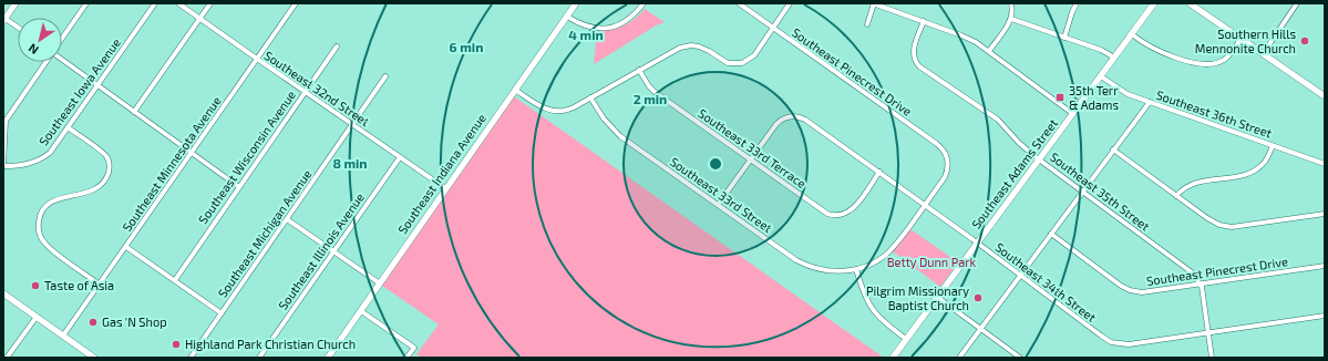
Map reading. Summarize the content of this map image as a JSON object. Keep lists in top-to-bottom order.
{
  "streets": {
    "main road": ["Southeast Indiana Avenue", "Southeast Adams Street"],
    "street": [
      "Southeast Pinecrest Drive",
      "Southeast 32nd Street",
      "Southeast Iowa Avenue",
      "Southeast 36th Street",
      "Southeast 33rd Terrace",
      "Southeast Wisconsin Avenue",
      "Southeast Minnesota Avenue",
      "Southeast 35th Street",
      "Southeast 33rd Street",
      "Southeast Michigan Avenue",
      "Southeast Illinois Avenue",
      "Southeast 34th Street"
    ]
  },
  "crossings": [
    ["Southeast Pinecrest Drive", "Southeast 35th Street"],
    ["Southeast Pinecrest Drive", "Southeast 33rd Street"],
    ["Southeast 32nd Street", "Southeast Wisconsin Avenue"],
    ["Southeast 32nd Street", "Southeast Minnesota Avenue"],
    ["Southeast 32nd Street", "Southeast Indiana Avenue"],
    ["Southeast 32nd Street", "Southeast Michigan Avenue"],
    ["Southeast 32nd Street", "Southeast Illinois Avenue"],
    ["Southeast 36th Street", "Southeast Adams Street"],
    ["Southeast 33rd Terrace", "Southeast 34th Street"],
    ["Southeast Adams Street", "Southeast 35th Street"],
    ["Southeast Adams Street", "Southeast 34th Street"],
    ["Southeast 33rd Street", "Southeast 34th Street"]
  ],
  "parks": ["Betty Dunn Park"],
  "places": {
    "other": [
      "Southern Hills Mennonite Church",
      "Taste of Asia",
      "Pilgrim Missionary Baptist Church",
      "Gas 'N Shop",
      "Highland Park Christian Church"
    ],
    "transit": ["35th Terr & Adams"]
  },
  "north": "bottom left",
  "rings": [
    "4 min",
    "6 min",
    "2 min",
    "8 min"
  ]
}
